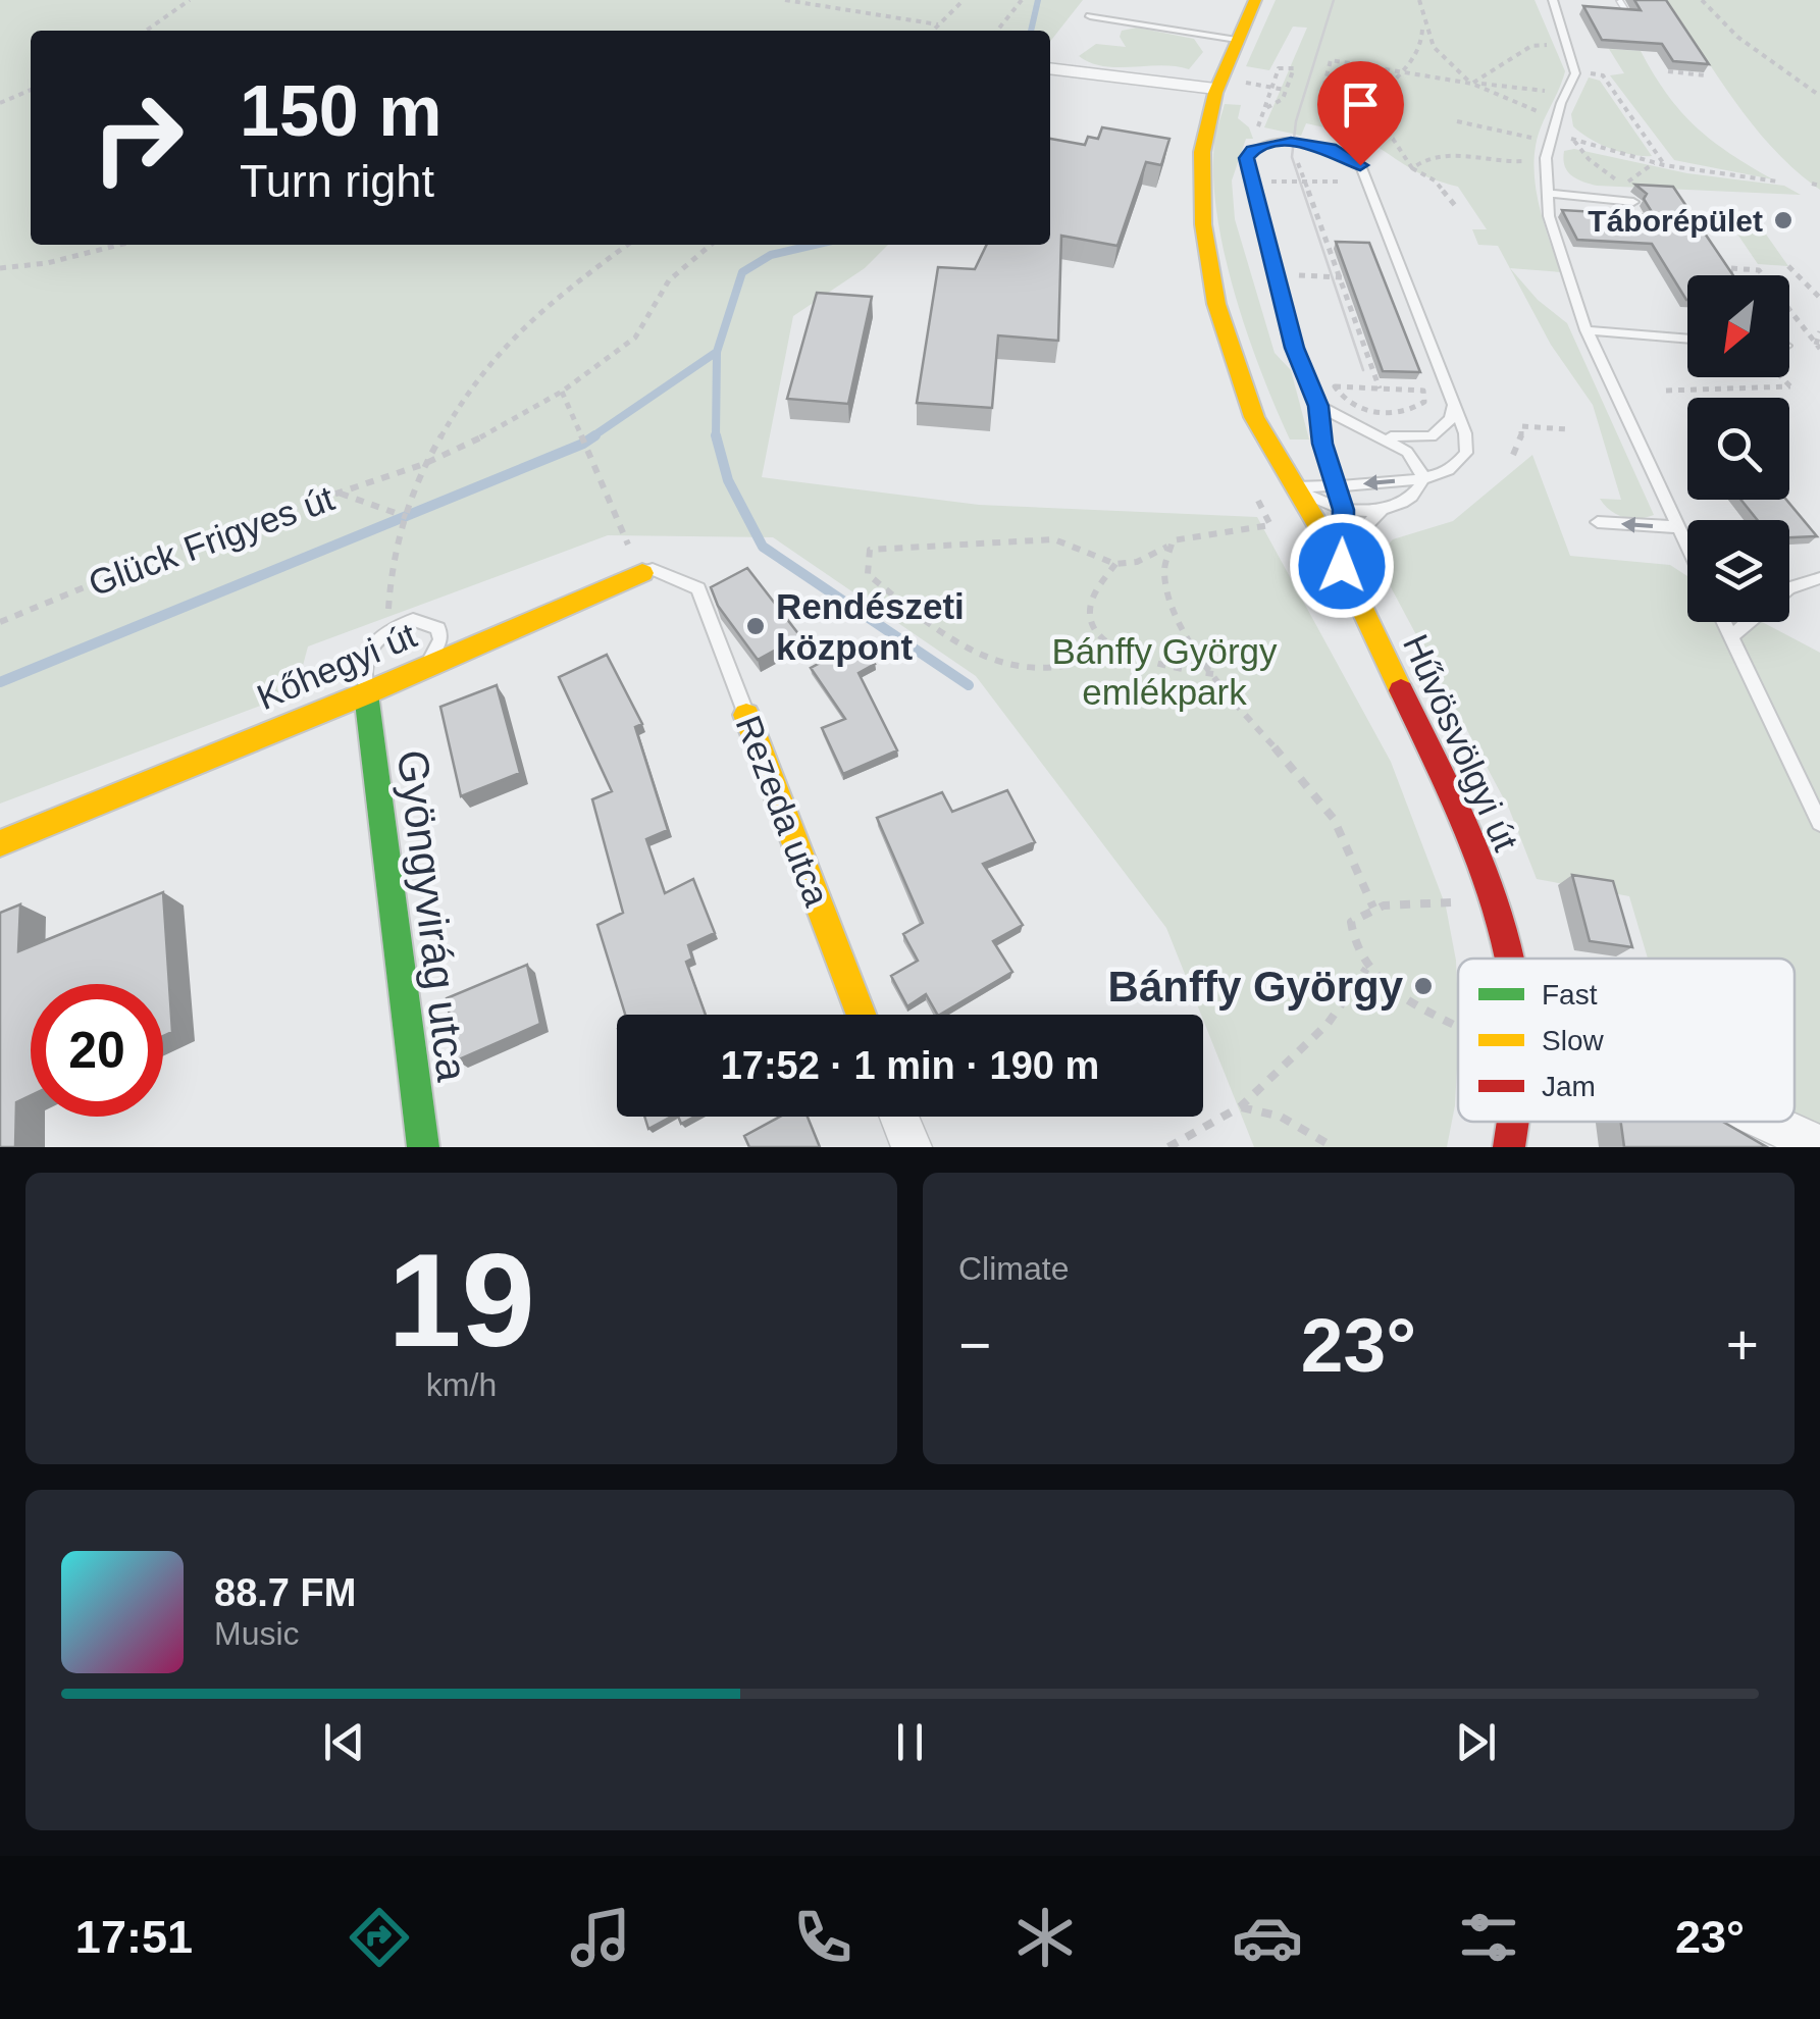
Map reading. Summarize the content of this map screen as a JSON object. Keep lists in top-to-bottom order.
{
  "streets": {
    "main road": [
      "Kőhegyi út",
      "Hűvösvölgyi út",
      "Rezeda utca",
      "Gyöngyvirág utca"
    ],
    "path": ["Glück Frigyes út"]
  },
  "crossings": [
    ["Kőhegyi út", "Rezeda utca"],
    ["Kőhegyi út", "Gyöngyvirág utca"]
  ],
  "parks": ["Bánffy György emlékpark"],
  "places": ["Táborépület", "Rendészeti központ", "Bánffy György"],
  "legend": ["Fast", "Slow", "Jam"],
  "north": "bottom left",
  "page": {
    "turn": ["150 m", "Turn right"],
    "limit": "20",
    "trip": "17:52 · 1 min · 190 m",
    "tile": [
      ["19", "km/h"],
      "Climate"
    ],
    "heat": ["−", "23°", "+"],
    "song": ["88.7 FM", "Music"],
    "tabs": ["17:51", "23°"]
  }
}
